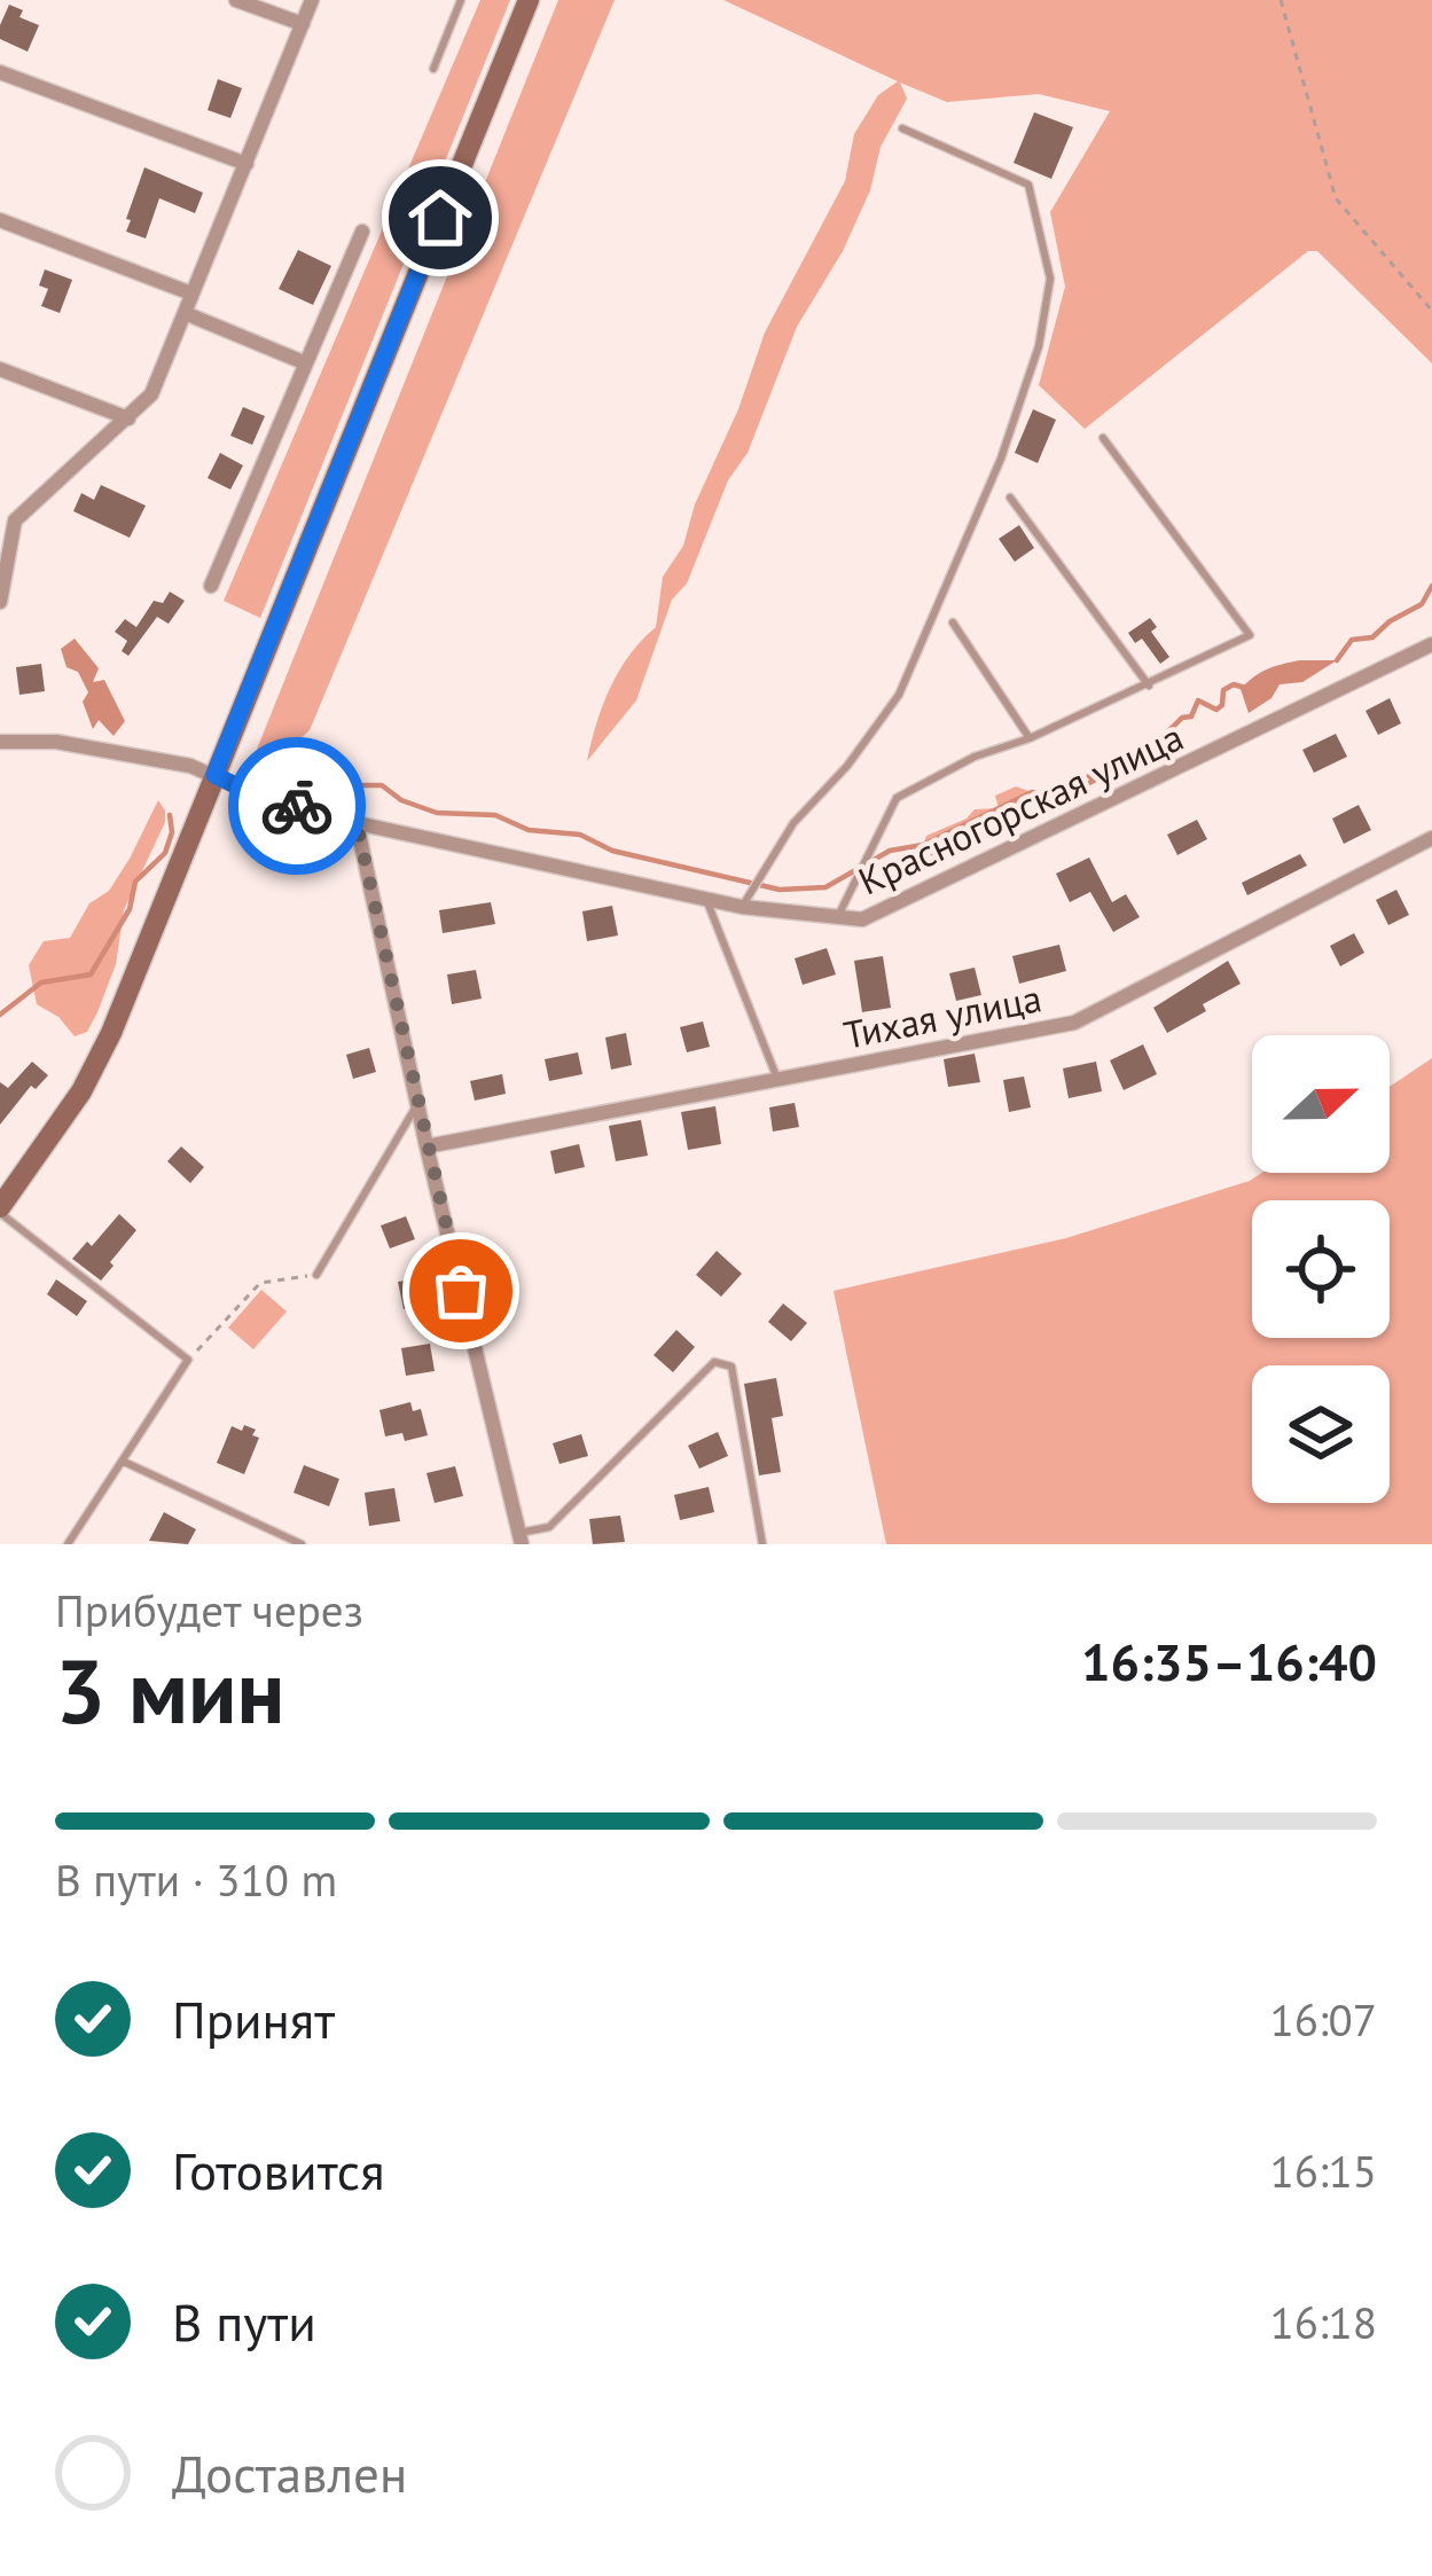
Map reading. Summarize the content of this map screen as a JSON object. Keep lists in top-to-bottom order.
{
  "streets": {
    "street": ["Красногорская улица", "Тихая улица"]
  },
  "north": "right",
  "page": {
    "heading": ["3 мин", "Прибудет через", "16:35–16:40"],
    "bar": "В пути · 310 m",
    "list": [
      ["Принят", "16:07"],
      ["Готовится", "16:15"],
      ["В пути", "16:18"],
      "Доставлен"
    ]
  }
}
